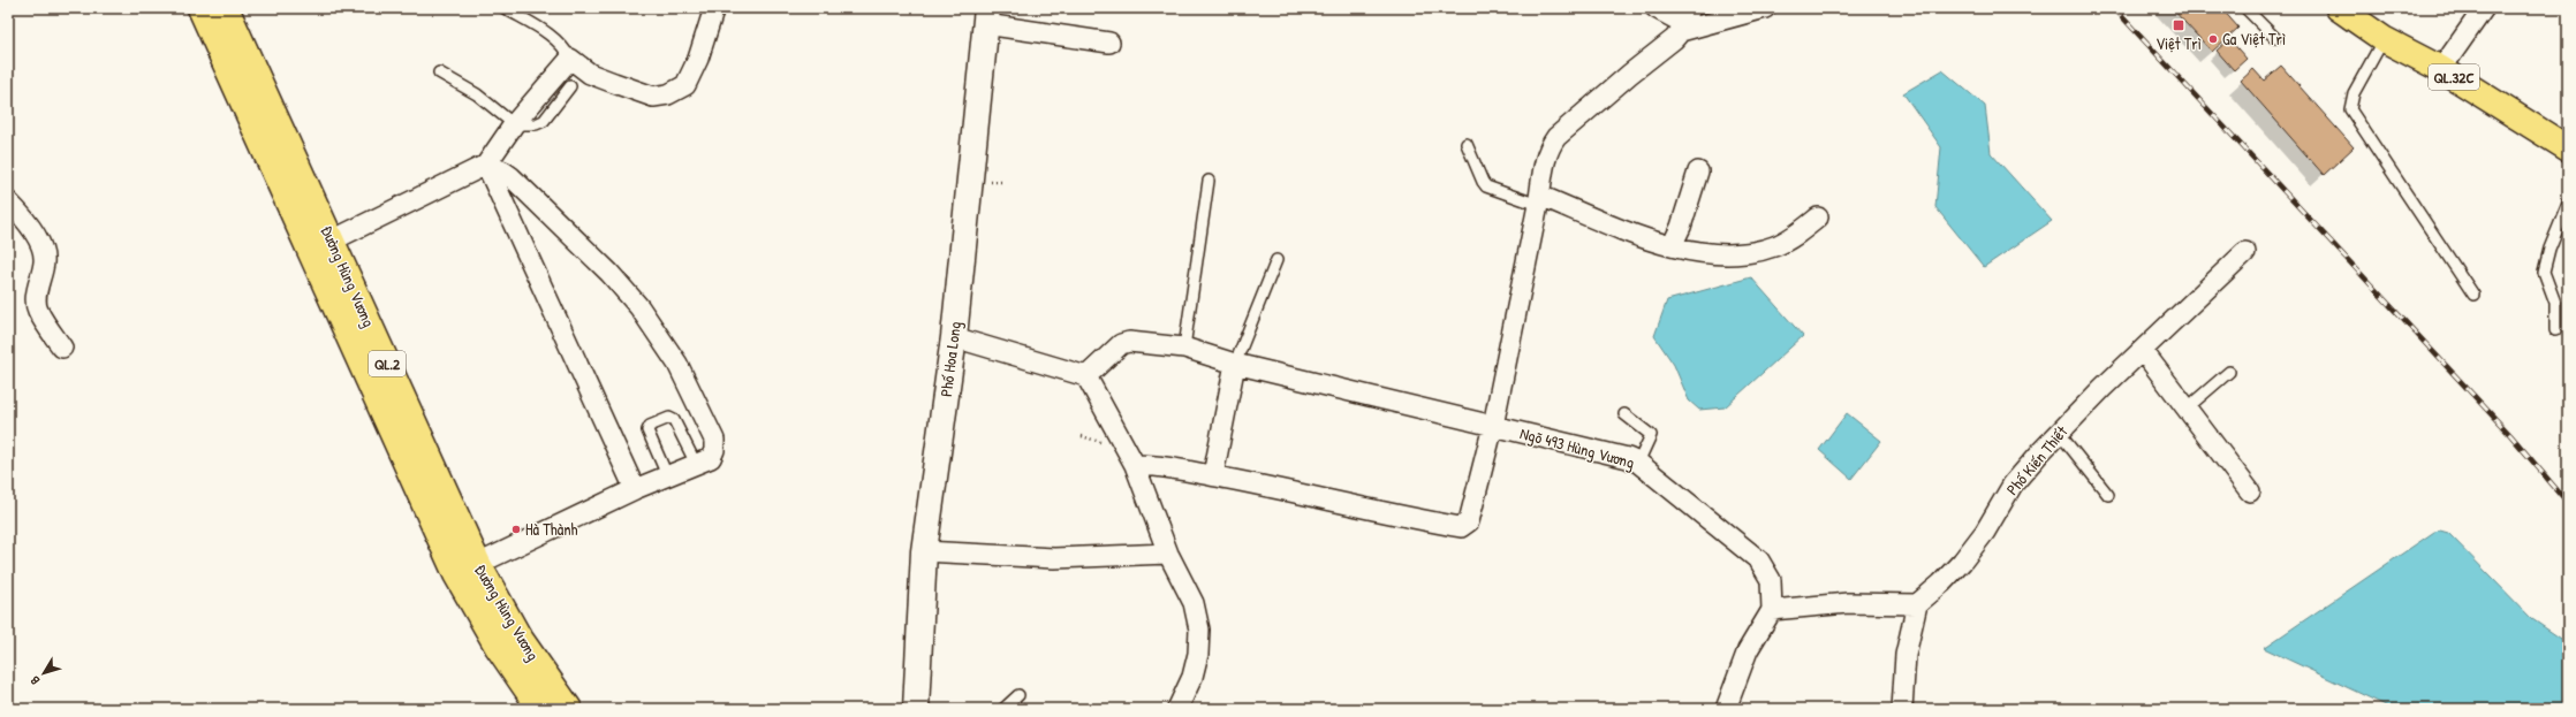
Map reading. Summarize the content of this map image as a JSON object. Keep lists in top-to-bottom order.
{
  "streets": {
    "main road": ["QL.32C", "Đường Hùng Vương", "QL.2"],
    "street": ["Phố Hoa Long", "Ngõ 493 Hùng Vương", "Phố Kiến Thiết"]
  },
  "places": {
    "transit": ["Việt Trì"],
    "other": ["Ga Việt Trì", "Hà Thành"]
  },
  "north": "bottom left"
}
